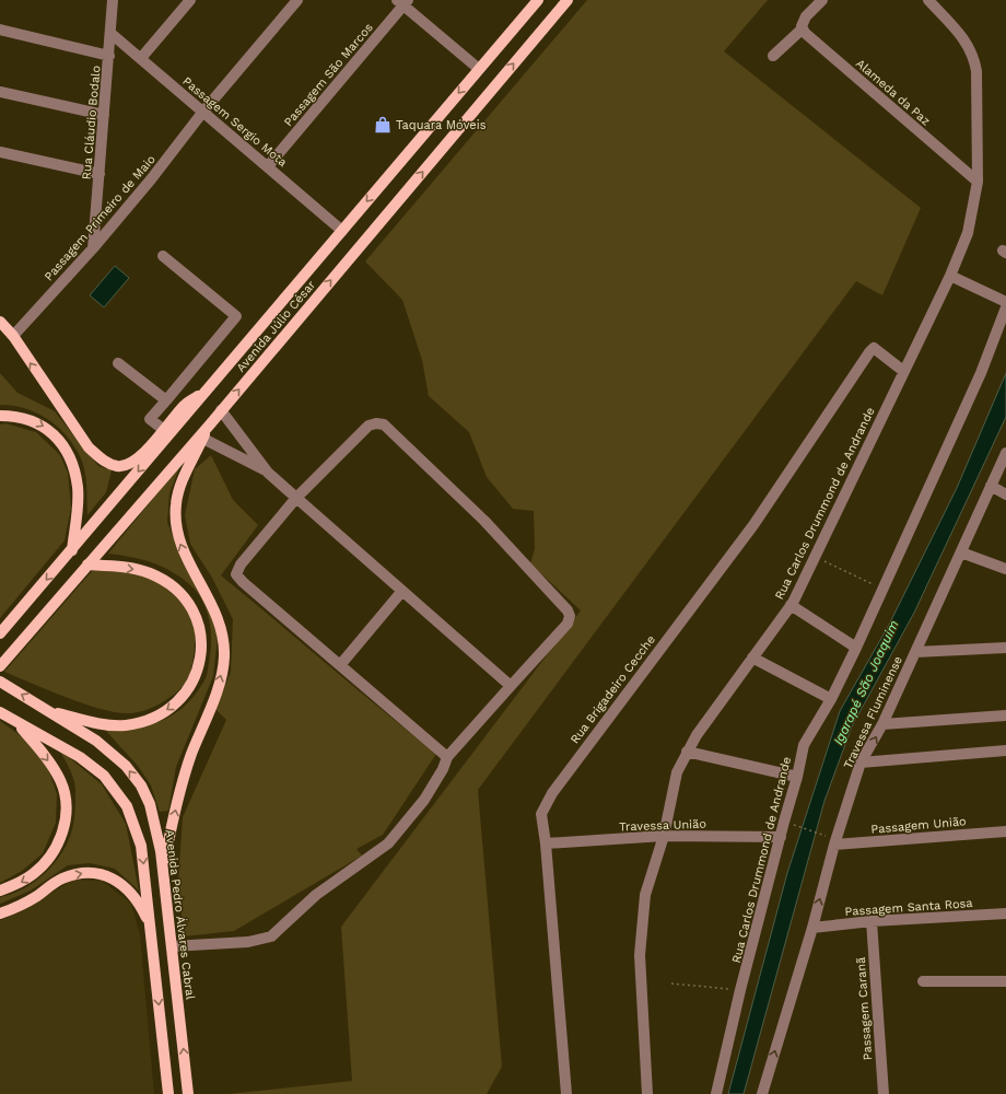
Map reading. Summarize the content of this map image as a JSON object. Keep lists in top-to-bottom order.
{
  "streets": {
    "main road": ["Avenida Júlio César", "Avenida Pedro Álvares Cabral"],
    "street": [
      "Passagem São Marcos",
      "Alameda da Paz",
      "Passagem Sergio Mota",
      "Rua Cláudio Bodalo",
      "Passagem Primeiro de Maio",
      "Rua Carlos Drummond de Andrande",
      "Rua Brigadeiro Cecche",
      "Travessa Fluminense",
      "Travessa União",
      "Passagem União",
      "Passagem Santa Rosa",
      "Passagem Caranã"
    ]
  },
  "crossings": [
    ["Passagem São Marcos", "Passagem Sergio Mota"],
    ["Alameda da Paz", "Rua Carlos Drummond de Andrande"],
    ["Passagem Sergio Mota", "Rua Cláudio Bodalo"],
    ["Passagem Sergio Mota", "Passagem Primeiro de Maio"],
    ["Passagem Sergio Mota", "Avenida Júlio César"],
    ["Rua Cláudio Bodalo", "Passagem Primeiro de Maio"],
    ["Rua Carlos Drummond de Andrande", "Rua Brigadeiro Cecche"],
    ["Rua Carlos Drummond de Andrande", "Travessa União"],
    ["Rua Brigadeiro Cecche", "Travessa União"],
    ["Travessa Fluminense", "Passagem União"],
    ["Travessa Fluminense", "Passagem Santa Rosa"],
    ["Passagem Santa Rosa", "Passagem Caranã"]
  ],
  "one_way": ["Travessa Fluminense"],
  "water": ["Igarapé São Joaquim"],
  "places": {
    "shop": ["Taquara Móveis"]
  }
}
